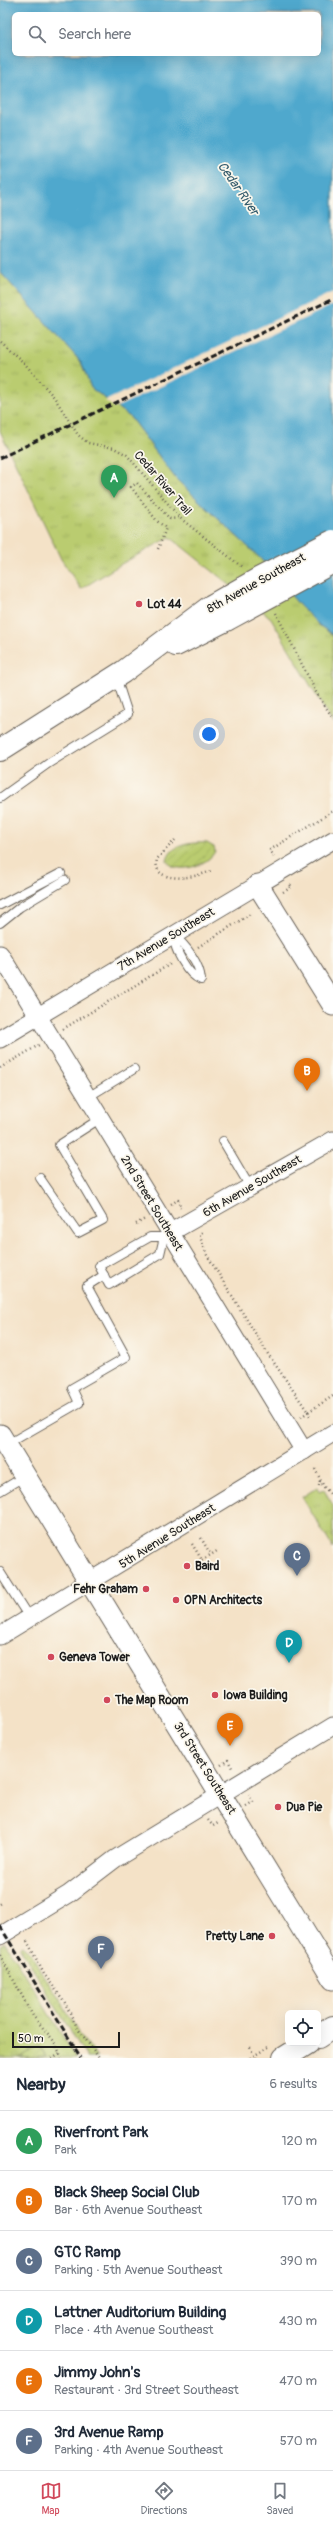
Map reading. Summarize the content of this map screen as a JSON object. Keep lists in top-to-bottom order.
{
  "streets": {
    "main road": ["8th Avenue Southeast"],
    "street": [
      "7th Avenue Southeast",
      "6th Avenue Southeast",
      "2nd Street Southeast",
      "5th Avenue Southeast",
      "3rd Street Southeast"
    ],
    "path": ["Cedar River Trail"]
  },
  "crossings": [
    ["7th Avenue Southeast", "2nd Street Southeast"],
    ["6th Avenue Southeast", "2nd Street Southeast"],
    ["2nd Street Southeast", "5th Avenue Southeast"],
    ["5th Avenue Southeast", "3rd Street Southeast"]
  ],
  "water": ["Cedar River"],
  "places": [
    "Lot 44",
    "Baird",
    "Fehr Graham",
    "OPN Architects",
    "Geneva Tower",
    "Iowa Building",
    "The Map Room",
    "Dua Pie",
    "Pretty Lane"
  ],
  "scale_bar": "50 m",
  "page": {
    "search": "Search here",
    "pins": [
      "A",
      "B",
      "C",
      "D",
      "E",
      "F"
    ],
    "scale": "50 m",
    "heading": ["Nearby", "6 results"],
    "list": [
      {
        "mark": "A",
        "name": "Riverfront Park",
        "note": "Park",
        "value": "120 m"
      },
      {
        "mark": "B",
        "name": "Black Sheep Social Club",
        "note": "Bar · 6th Avenue Southeast",
        "value": "170 m"
      },
      {
        "mark": "C",
        "name": "GTC Ramp",
        "note": "Parking · 5th Avenue Southeast",
        "value": "390 m"
      },
      {
        "mark": "D",
        "name": "Lattner Auditorium Building",
        "note": "Place · 4th Avenue Southeast",
        "value": "430 m"
      },
      {
        "mark": "E",
        "name": "Jimmy John's",
        "note": "Restaurant · 3rd Street Southeast",
        "value": "470 m"
      },
      {
        "mark": "F",
        "name": "3rd Avenue Ramp",
        "note": "Parking · 4th Avenue Southeast",
        "value": "570 m"
      }
    ],
    "nav": ["Map", "Directions", "Saved"]
  }
}
